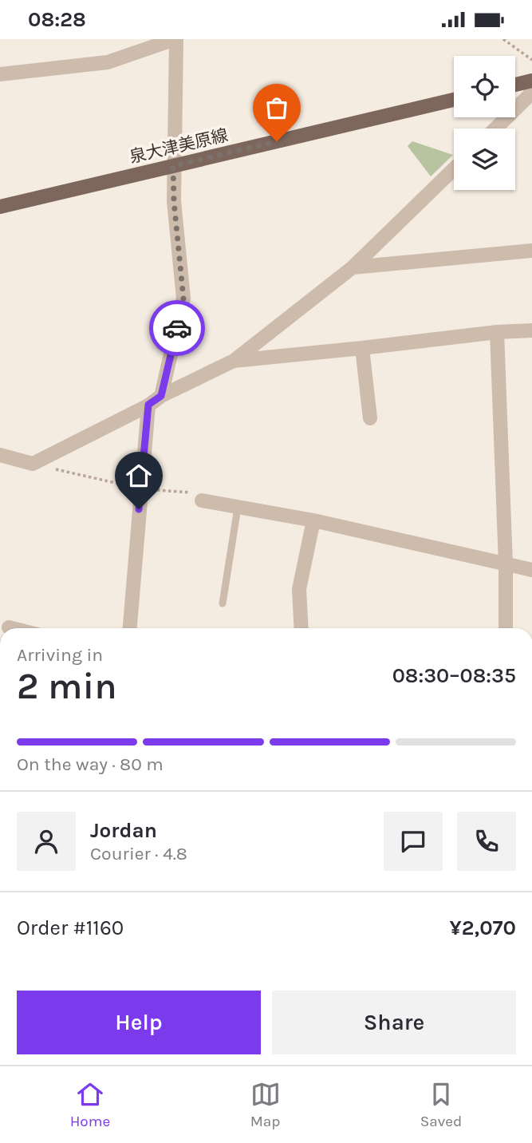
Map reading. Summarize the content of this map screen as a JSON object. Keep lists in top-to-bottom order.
{
  "streets": {
    "main road": ["泉大津美原線"]
  },
  "page": {
    "status": "08:28",
    "heading": ["2 min", "Arriving in", "08:30–08:35"],
    "panel": [
      "Jordan",
      "Courier · 4.8",
      "Order #1160",
      "¥2,070"
    ],
    "bar": "On the way · 80 m",
    "buttons": ["Help", "Share"],
    "tabs": ["Home", "Map", "Saved"]
  }
}
